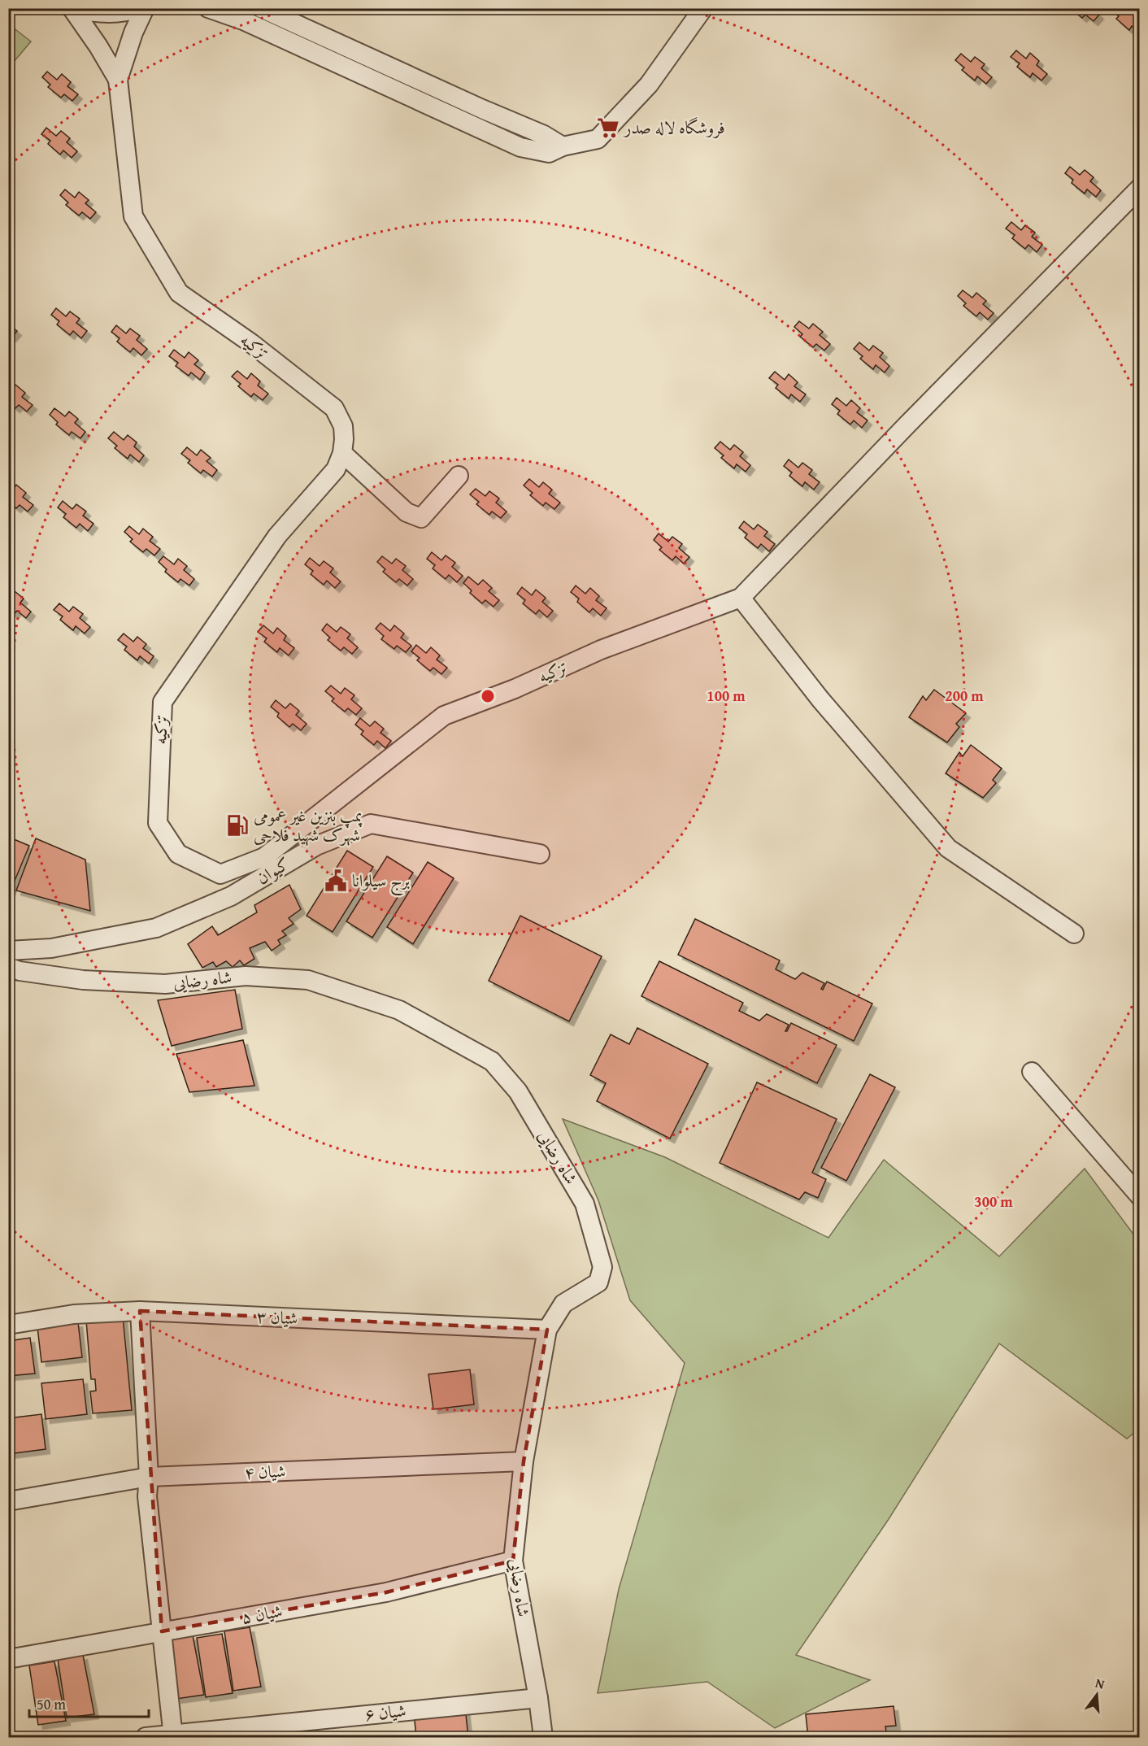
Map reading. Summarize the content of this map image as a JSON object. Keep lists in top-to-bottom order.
{
  "streets": {
    "street": [
      "تزکیه",
      "کیوان",
      "شاه رضایی",
      "شیان ۳",
      "شیان ۴",
      "شیان ۵",
      "شیان ۶"
    ]
  },
  "crossings": [
    ["شاه رضایی", "شیان ۳"],
    ["شاه رضایی", "شیان ۴"],
    ["شاه رضایی", "شیان ۵"],
    ["شاه رضایی", "شیان ۶"]
  ],
  "places": {
    "supermarket": ["فروشگاه لاله صدر"],
    "fuel station": ["پمپ بنزین غیر عمومی شهرک شهید فلاحی"],
    "public building": ["برج سیلوانا"]
  },
  "scale_bar": "50 m",
  "north": "top",
  "rings": ["100 m", "200 m", "300 m"]
}
